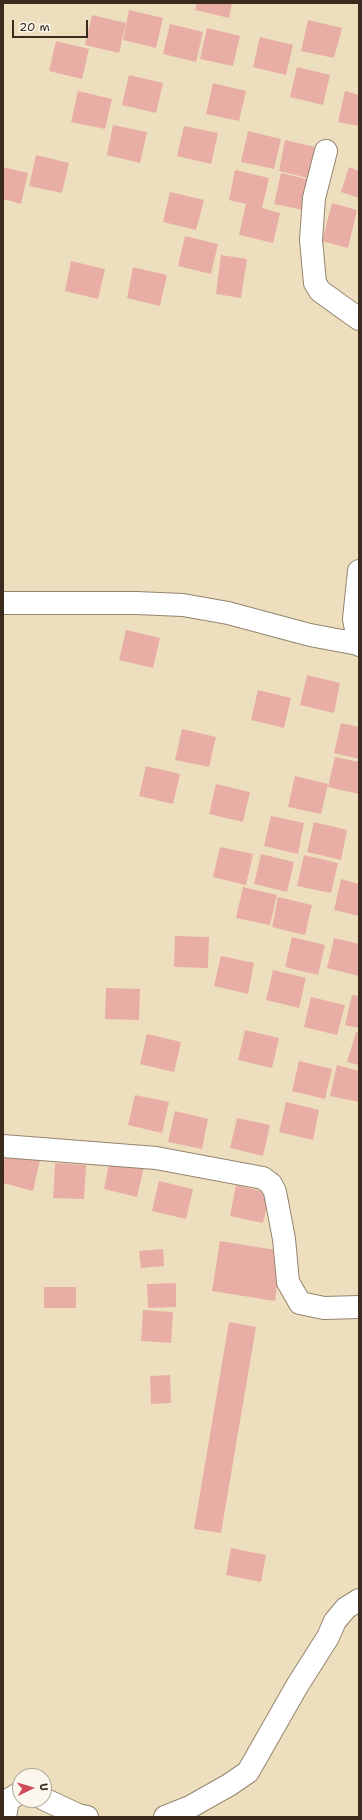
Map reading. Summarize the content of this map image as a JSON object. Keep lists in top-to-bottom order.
{
  "scale_bar": "20 m",
  "north": "right"
}
